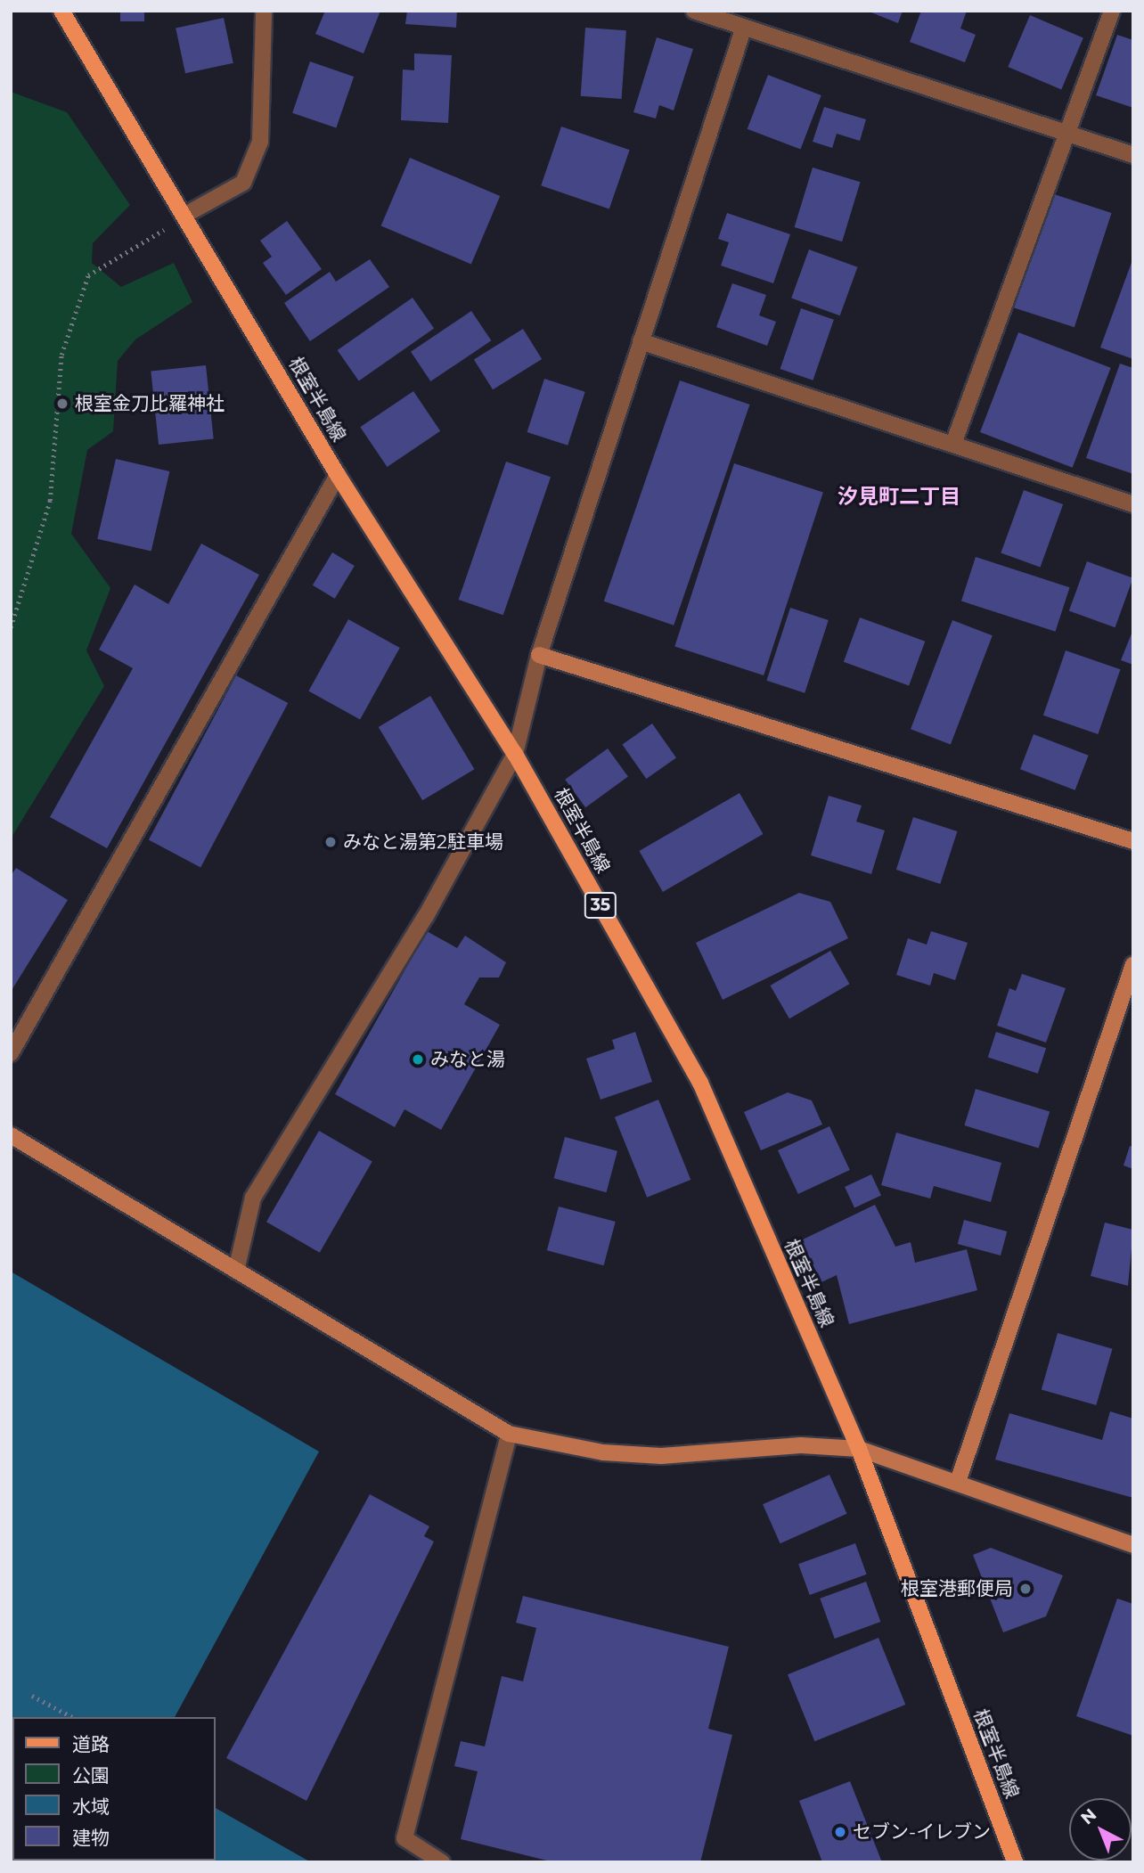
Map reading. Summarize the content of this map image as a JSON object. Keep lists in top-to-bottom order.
{
  "streets": {
    "main road": ["根室半島線", "35"]
  },
  "districts": ["汐見町二丁目"],
  "places": [
    "根室金刀比羅神社",
    "みなと湯第2駐車場",
    "みなと湯",
    "根室港郵便局",
    "セブン-イレブン"
  ],
  "legend": [
    "道路",
    "公園",
    "水域",
    "建物"
  ],
  "north": "top left"
}
